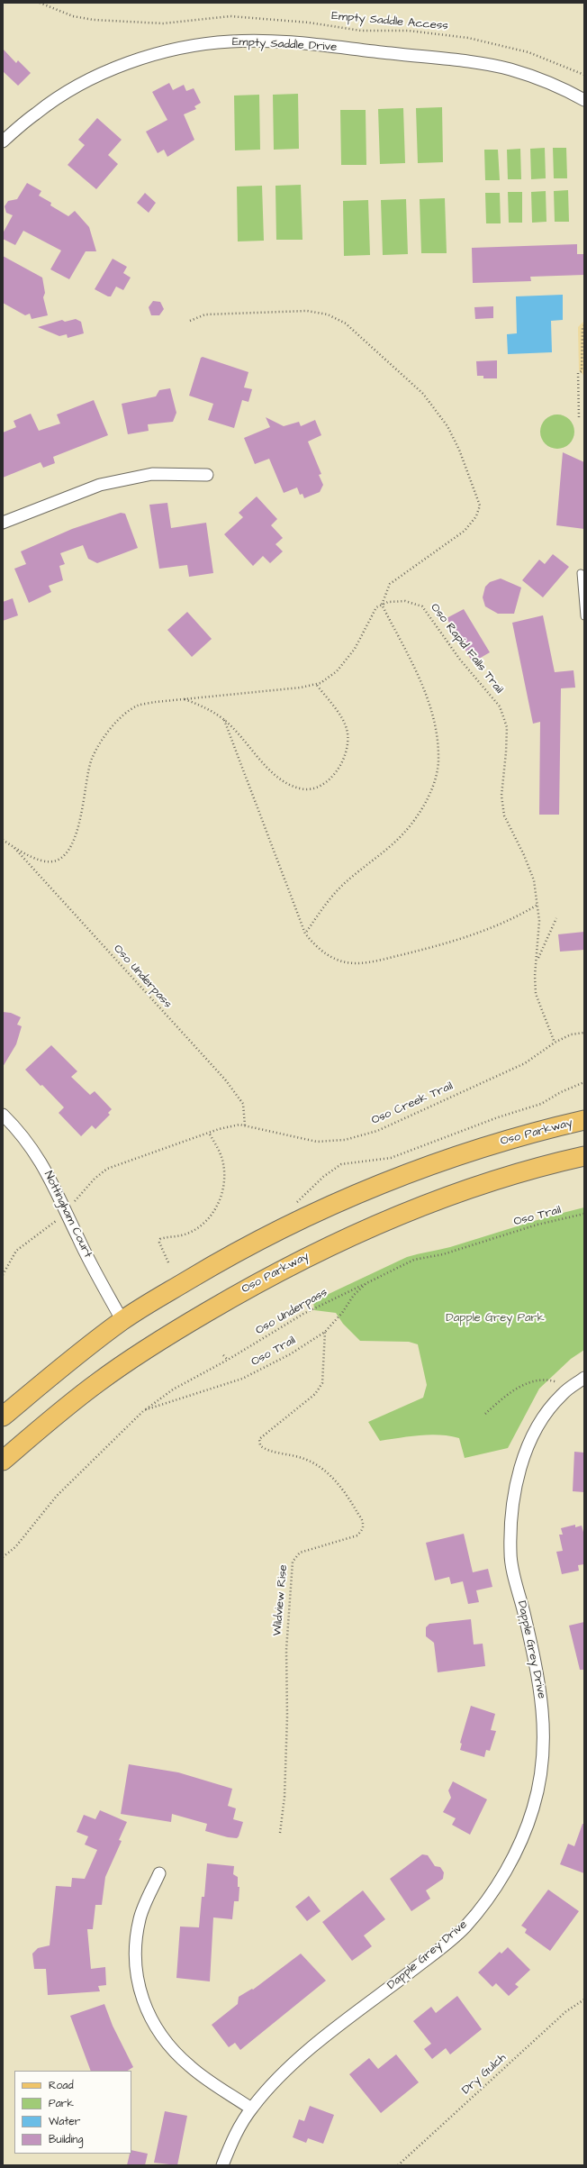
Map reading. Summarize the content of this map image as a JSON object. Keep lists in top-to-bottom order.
{
  "streets": {
    "main road": ["Oso Parkway"],
    "street": ["Empty Saddle Drive", "Nottingham Court", "Dapple Grey Drive"],
    "path": [
      "Empty Saddle Access",
      "Oso Rapid Falls Trail",
      "Oso Underpass",
      "Oso Creek Trail",
      "Oso Trail",
      "Wildview Rise",
      "Dry Gulch"
    ]
  },
  "crossings": [
    ["Oso Rapid Falls Trail", "Oso Creek Trail"],
    ["Oso Underpass", "Oso Creek Trail"],
    ["Oso Underpass", "Oso Trail"],
    ["Oso Parkway", "Nottingham Court"],
    ["Oso Trail", "Wildview Rise"]
  ],
  "parks": ["Dapple Grey Park"],
  "legend": [
    "Road",
    "Park",
    "Water",
    "Building"
  ]
}
